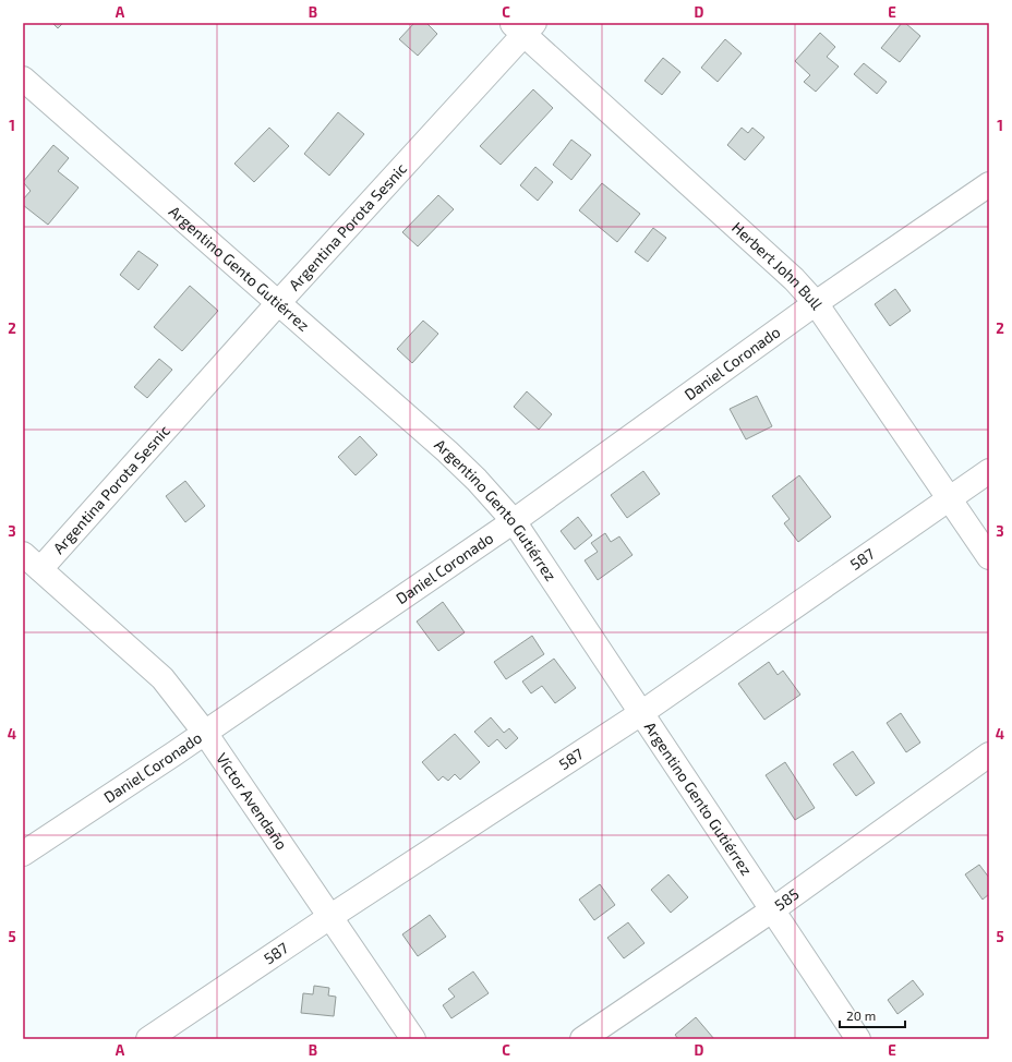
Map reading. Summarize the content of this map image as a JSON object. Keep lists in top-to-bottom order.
{
  "streets": {
    "street": [
      "Argentina Porota Sesnic",
      "Herbert John Bull",
      "Argentino Gento Gutiérrez",
      "Daniel Coronado",
      "587",
      "Víctor Avendaño",
      "585"
    ]
  },
  "crossings": [
    ["Argentina Porota Sesnic", "Herbert John Bull"],
    ["Argentina Porota Sesnic", "Argentino Gento Gutiérrez"],
    ["Argentina Porota Sesnic", "Víctor Avendaño"],
    ["Herbert John Bull", "Daniel Coronado"],
    ["Herbert John Bull", "587"],
    ["Argentino Gento Gutiérrez", "Daniel Coronado"],
    ["Argentino Gento Gutiérrez", "587"],
    ["Argentino Gento Gutiérrez", "585"],
    ["Daniel Coronado", "Víctor Avendaño"],
    ["587", "Víctor Avendaño"]
  ],
  "scale_bar": "20 m",
  "grid": {
    "columns": [
      "A",
      "B",
      "C",
      "D",
      "E"
    ],
    "rows": [
      "1",
      "2",
      "3",
      "4",
      "5"
    ]
  }
}
